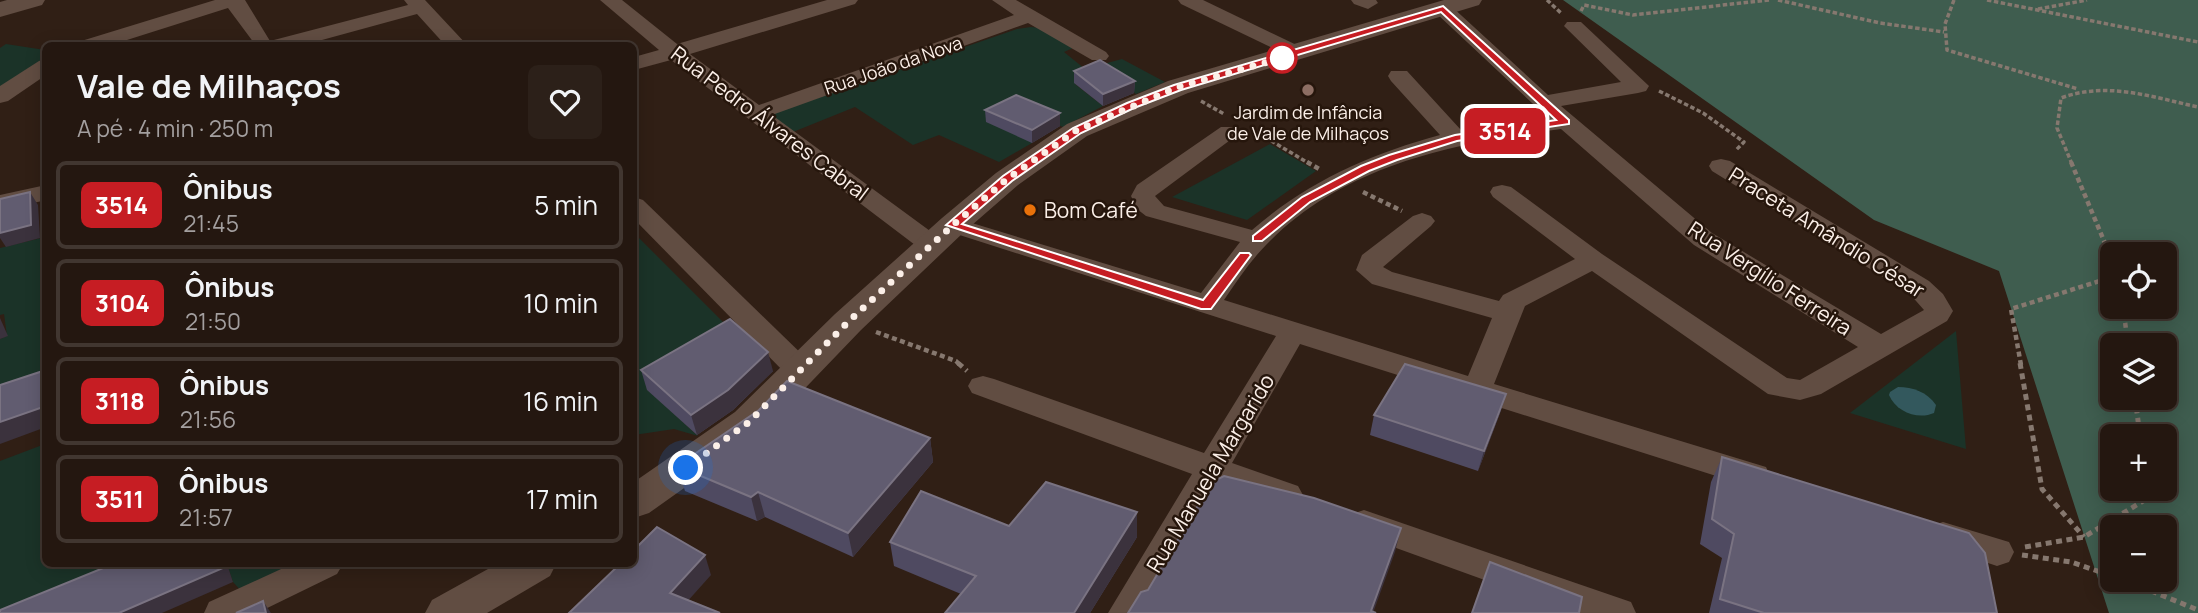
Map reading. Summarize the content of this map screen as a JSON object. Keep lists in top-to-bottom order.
{
  "streets": {
    "street": [
      "Rua João da Nova",
      "Rua Pedro Álvares Cabral",
      "Praceta Amândio César",
      "Rua Vergílio Ferreira",
      "Rua Manuela Margarido"
    ]
  },
  "crossings": [
    ["Rua João da Nova", "Rua Pedro Álvares Cabral"],
    ["Rua Pedro Álvares Cabral", "Rua Manuela Margarido"],
    ["Praceta Amândio César", "Rua Vergílio Ferreira"]
  ],
  "places": ["Jardim de Infância de Vale de Milhaços", "Bom Café"],
  "lines": ["bus line 3514"],
  "page": {
    "on_map": "3514",
    "heading": ["Vale de Milhaços", "A pé · 4 min · 250 m"],
    "list": [
      {
        "mark": "3514",
        "name": "Ônibus",
        "note": "21:45",
        "value": "5 min"
      },
      {
        "mark": "3104",
        "name": "Ônibus",
        "note": "21:50",
        "value": "10 min"
      },
      {
        "mark": "3118",
        "name": "Ônibus",
        "note": "21:56",
        "value": "16 min"
      },
      {
        "mark": "3511",
        "name": "Ônibus",
        "note": "21:57",
        "value": "17 min"
      }
    ],
    "map_buttons": ["+", "−"]
  }
}
